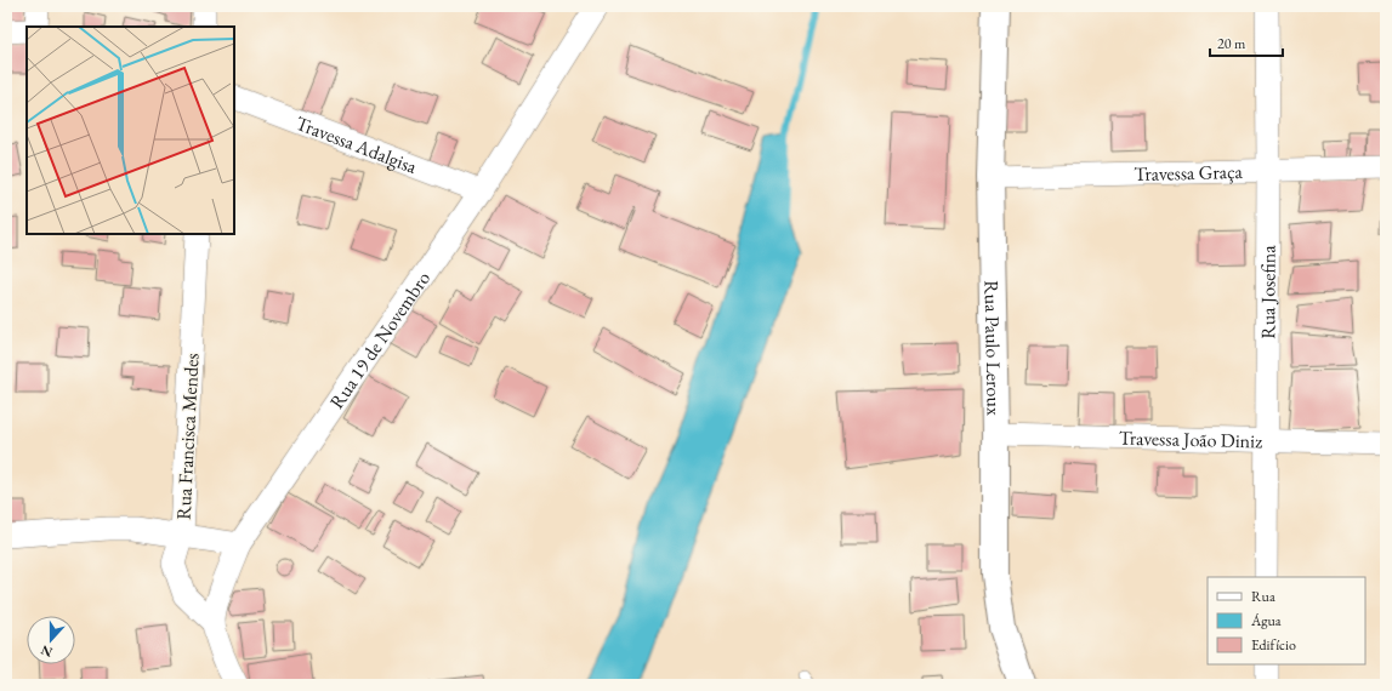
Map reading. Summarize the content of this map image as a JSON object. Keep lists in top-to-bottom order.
{
  "streets": {
    "street": [
      "Travessa Adalgisa",
      "Travessa Graça",
      "Rua Josefina",
      "Rua 19 de Novembro",
      "Rua Paulo Leroux",
      "Rua Francisca Mendes",
      "Travessa João Diniz"
    ]
  },
  "crossings": [
    ["Travessa Adalgisa", "Rua 19 de Novembro"],
    ["Travessa Graça", "Rua Josefina"],
    ["Travessa Graça", "Rua Paulo Leroux"],
    ["Rua Josefina", "Travessa João Diniz"],
    ["Rua 19 de Novembro", "Rua Francisca Mendes"],
    ["Rua Paulo Leroux", "Travessa João Diniz"]
  ],
  "legend": ["Rua", "Água", "Edifício"],
  "scale_bar": "20 m",
  "north": "bottom"
}
